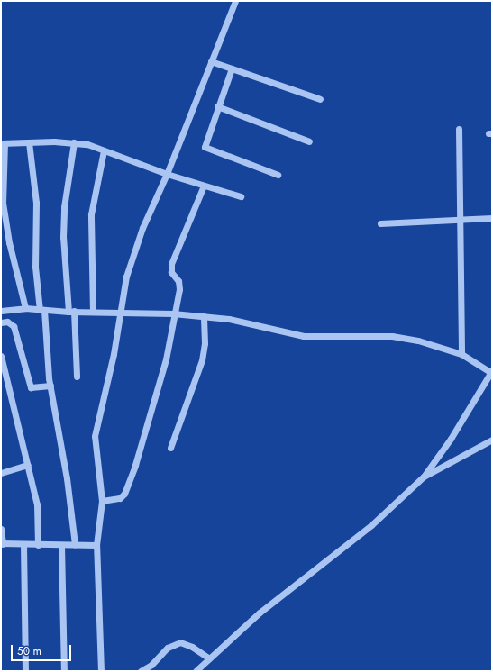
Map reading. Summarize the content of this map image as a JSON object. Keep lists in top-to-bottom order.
{
  "scale_bar": "50 m"
}
